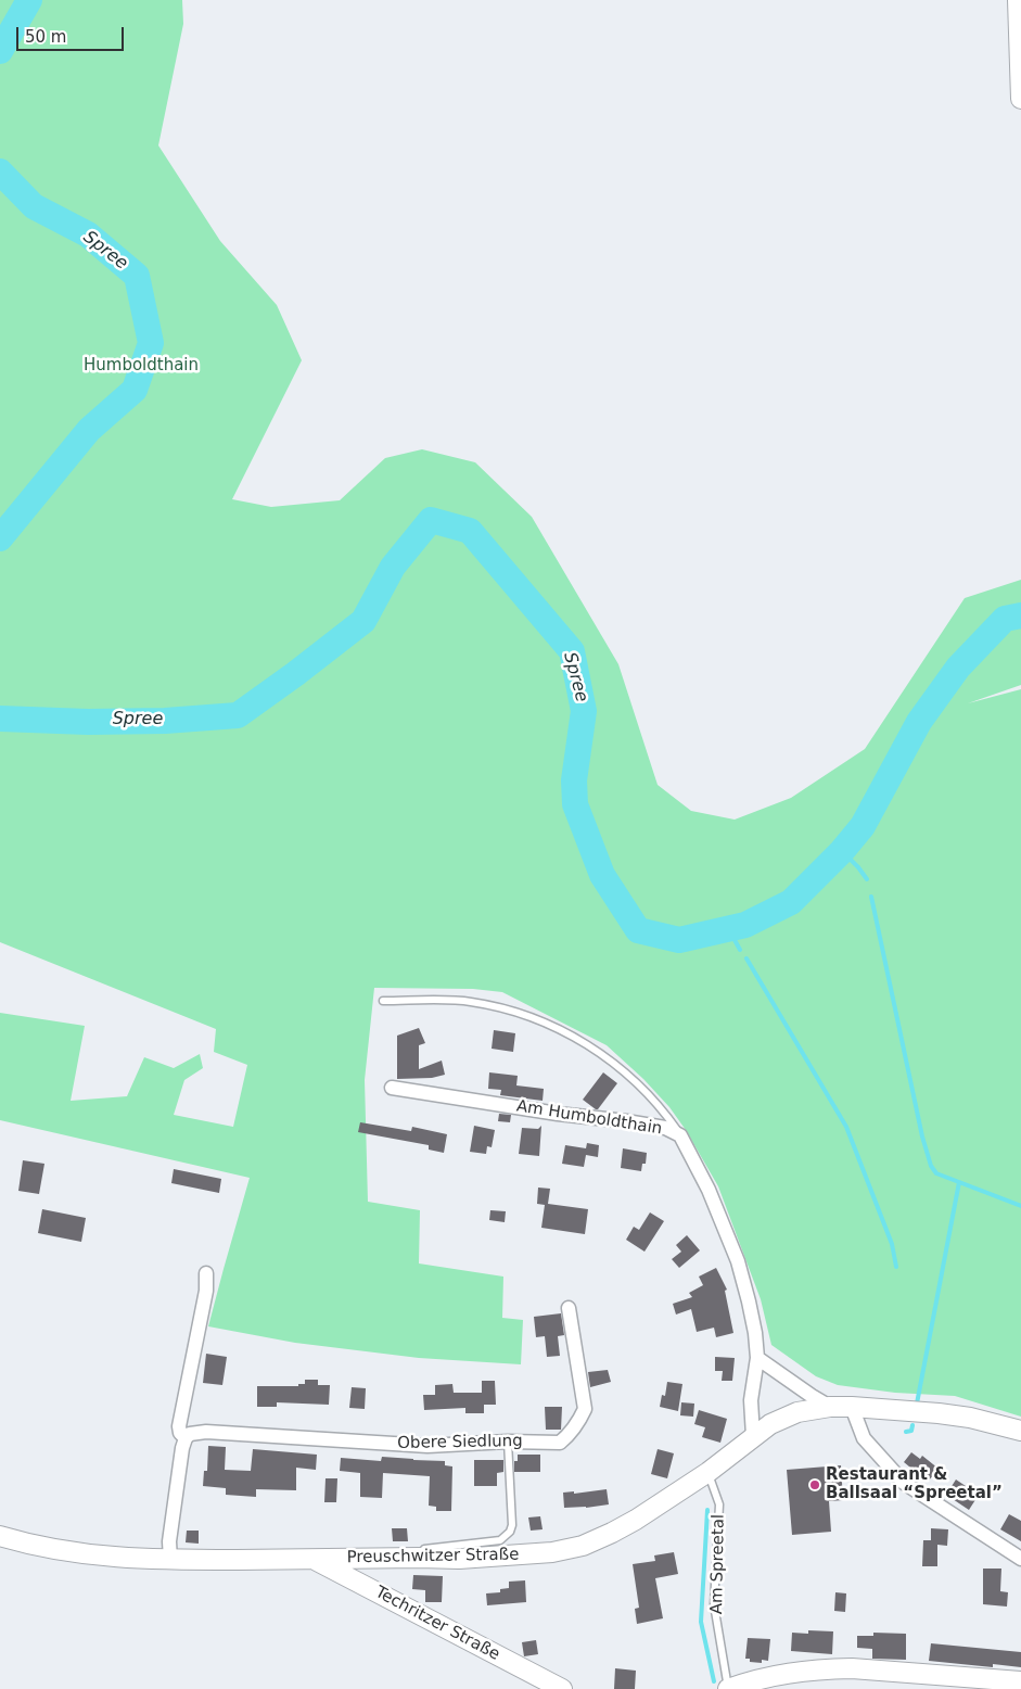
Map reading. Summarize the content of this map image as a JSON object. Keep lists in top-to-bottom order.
{
  "streets": {
    "street": [
      "Am Humboldthain",
      "Obere Siedlung",
      "Preuschwitzer Straße",
      "Techritzer Straße"
    ],
    "lane": ["Am Spreetal"]
  },
  "crossings": [
    ["Am Humboldthain", "Preuschwitzer Straße"],
    ["Preuschwitzer Straße", "Am Spreetal"],
    ["Preuschwitzer Straße", "Techritzer Straße"]
  ],
  "water": ["Spree"],
  "parks": ["Humboldthain"],
  "places": ["Restaurant & Ballsaal “Spreetal”"],
  "scale_bar": "50 m"
}
